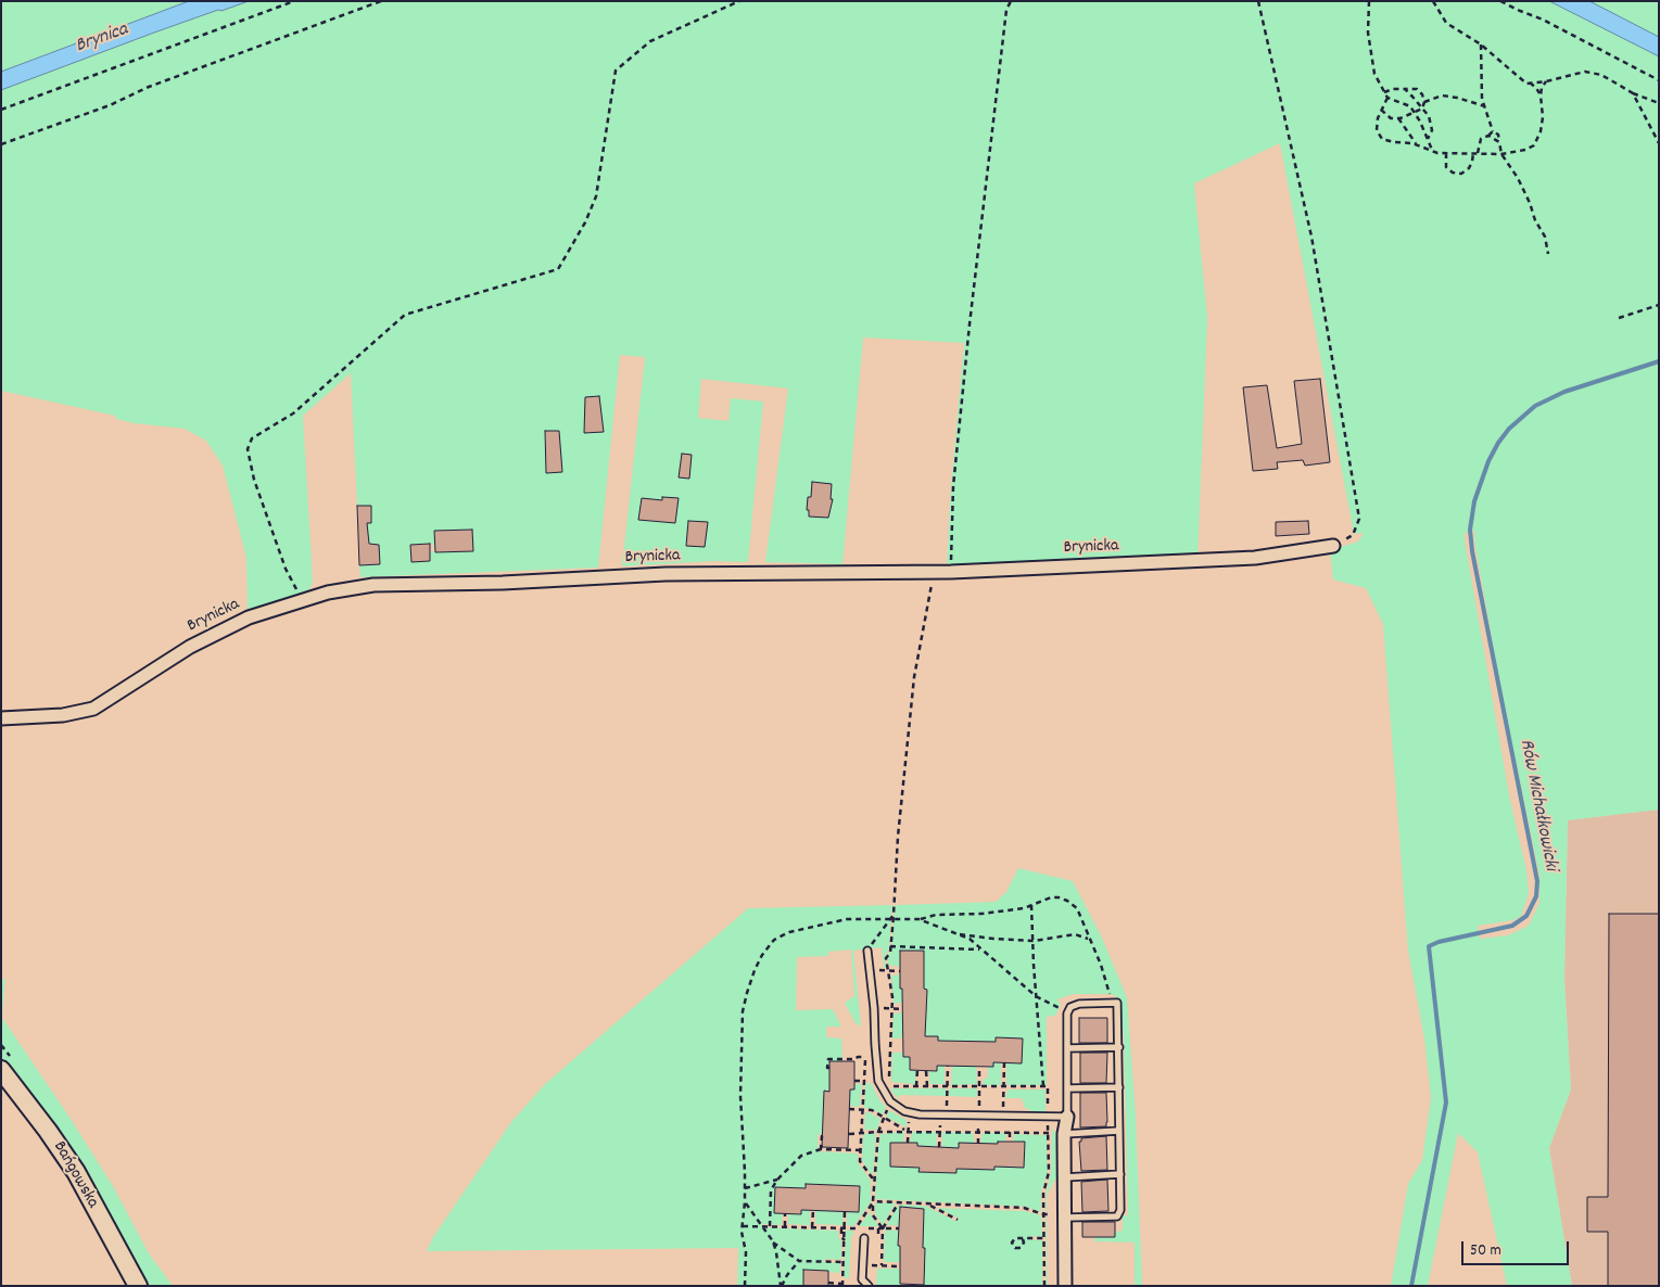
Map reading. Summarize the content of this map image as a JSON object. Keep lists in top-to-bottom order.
{
  "streets": {
    "street": ["Brynicka", "Bańgowska"]
  },
  "water": ["Brynica", "Rów Michałkowicki"],
  "scale_bar": "50 m"
}
